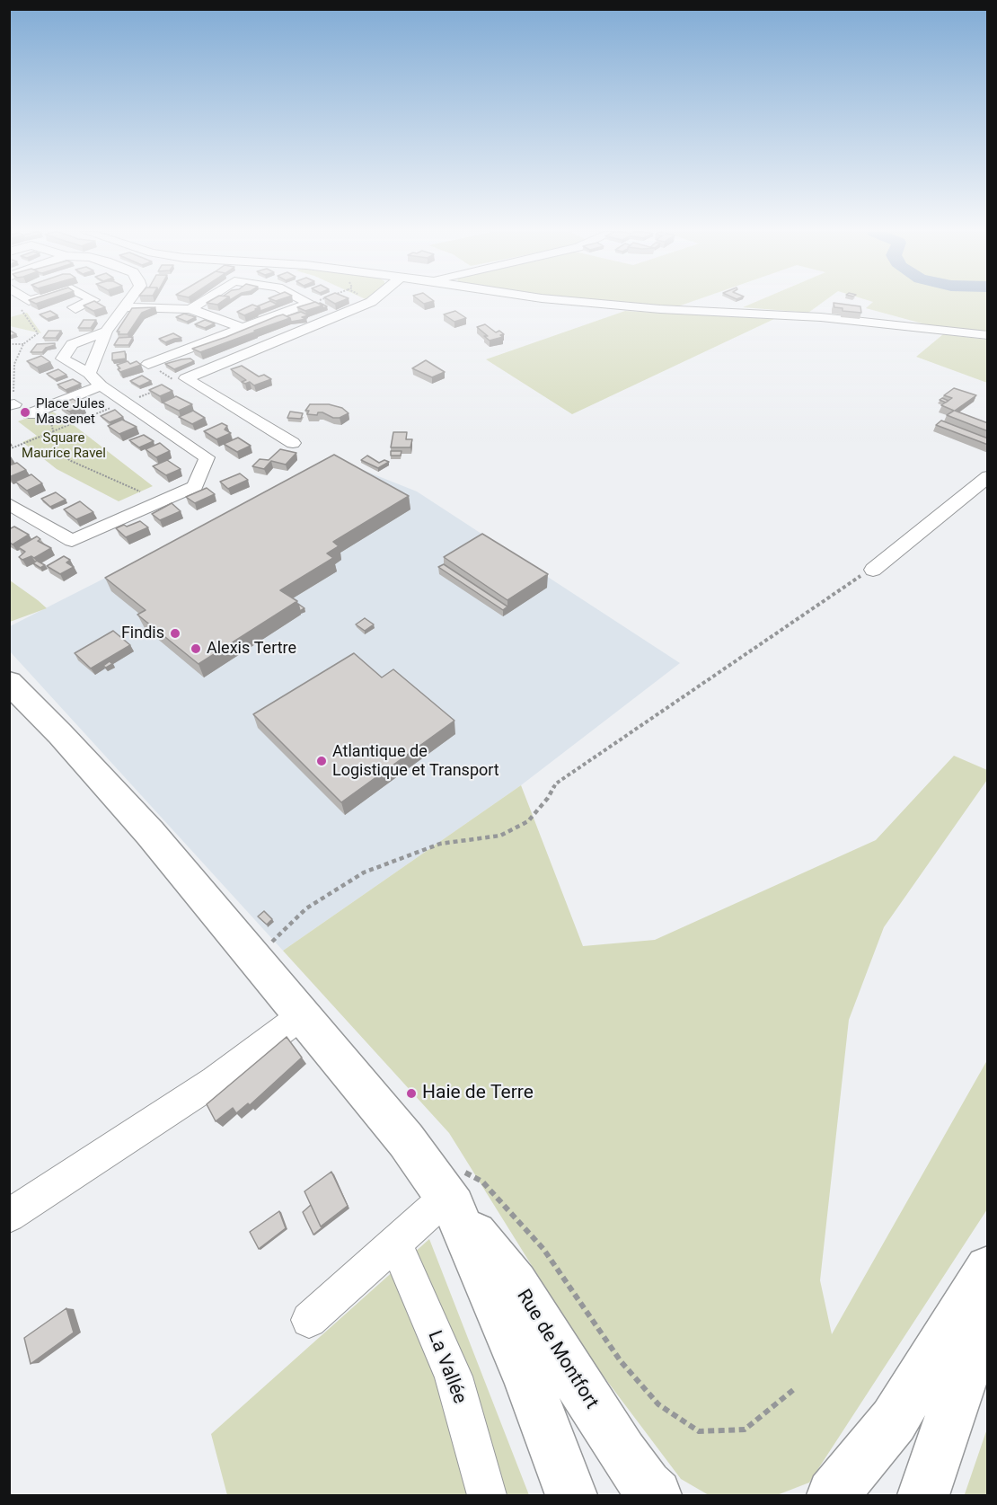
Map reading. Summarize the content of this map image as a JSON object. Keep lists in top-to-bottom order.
{
  "streets": {
    "main road": ["Rue de Montfort"],
    "street": ["La Vallée"]
  },
  "parks": ["Square Maurice Ravel"],
  "places": [
    "Place Jules Massenet",
    "Findis",
    "Alexis Tertre",
    "Atlantique de Logistique et Transport",
    "Haie de Terre"
  ]
}
